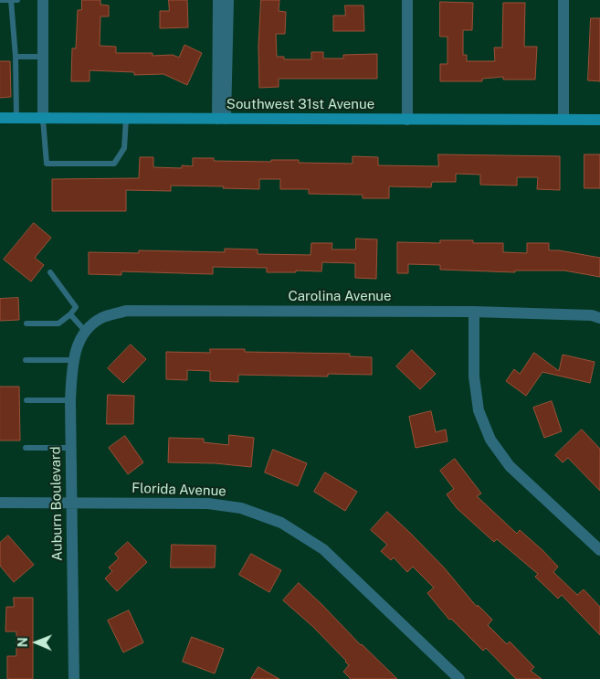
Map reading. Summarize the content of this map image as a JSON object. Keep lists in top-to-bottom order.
{
  "streets": {
    "main road": ["Southwest 31st Avenue"],
    "street": ["Carolina Avenue", "Florida Avenue", "Auburn Boulevard"]
  },
  "crossings": [
    ["Carolina Avenue", "Auburn Boulevard"],
    ["Florida Avenue", "Auburn Boulevard"]
  ],
  "north": "left"
}
